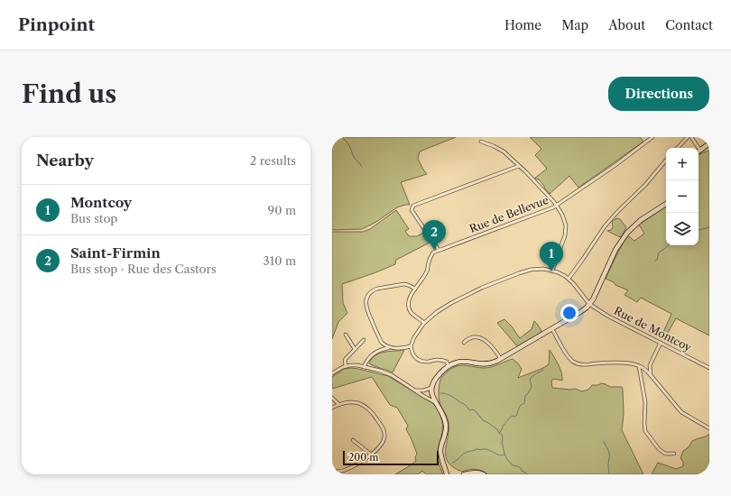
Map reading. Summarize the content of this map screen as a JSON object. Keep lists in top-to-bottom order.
{
  "streets": {
    "street": ["Rue de Bellevue", "Rue de Montcoy"]
  },
  "scale_bar": "200 m",
  "page": {
    "header": "Pinpoint",
    "nav": [
      "Home",
      "Map",
      "About",
      "Contact"
    ],
    "buttons": "Directions",
    "title": "Find us",
    "heading": ["Nearby", "2 results"],
    "map_buttons": ["+", "−"],
    "list": [
      {
        "mark": "1",
        "name": "Montcoy",
        "note": "Bus stop",
        "value": "90 m"
      },
      {
        "mark": "2",
        "name": "Saint-Firmin",
        "note": "Bus stop · Rue des Castors",
        "value": "310 m"
      }
    ],
    "pins": ["2", "1"],
    "scale": "200 m"
  }
}
